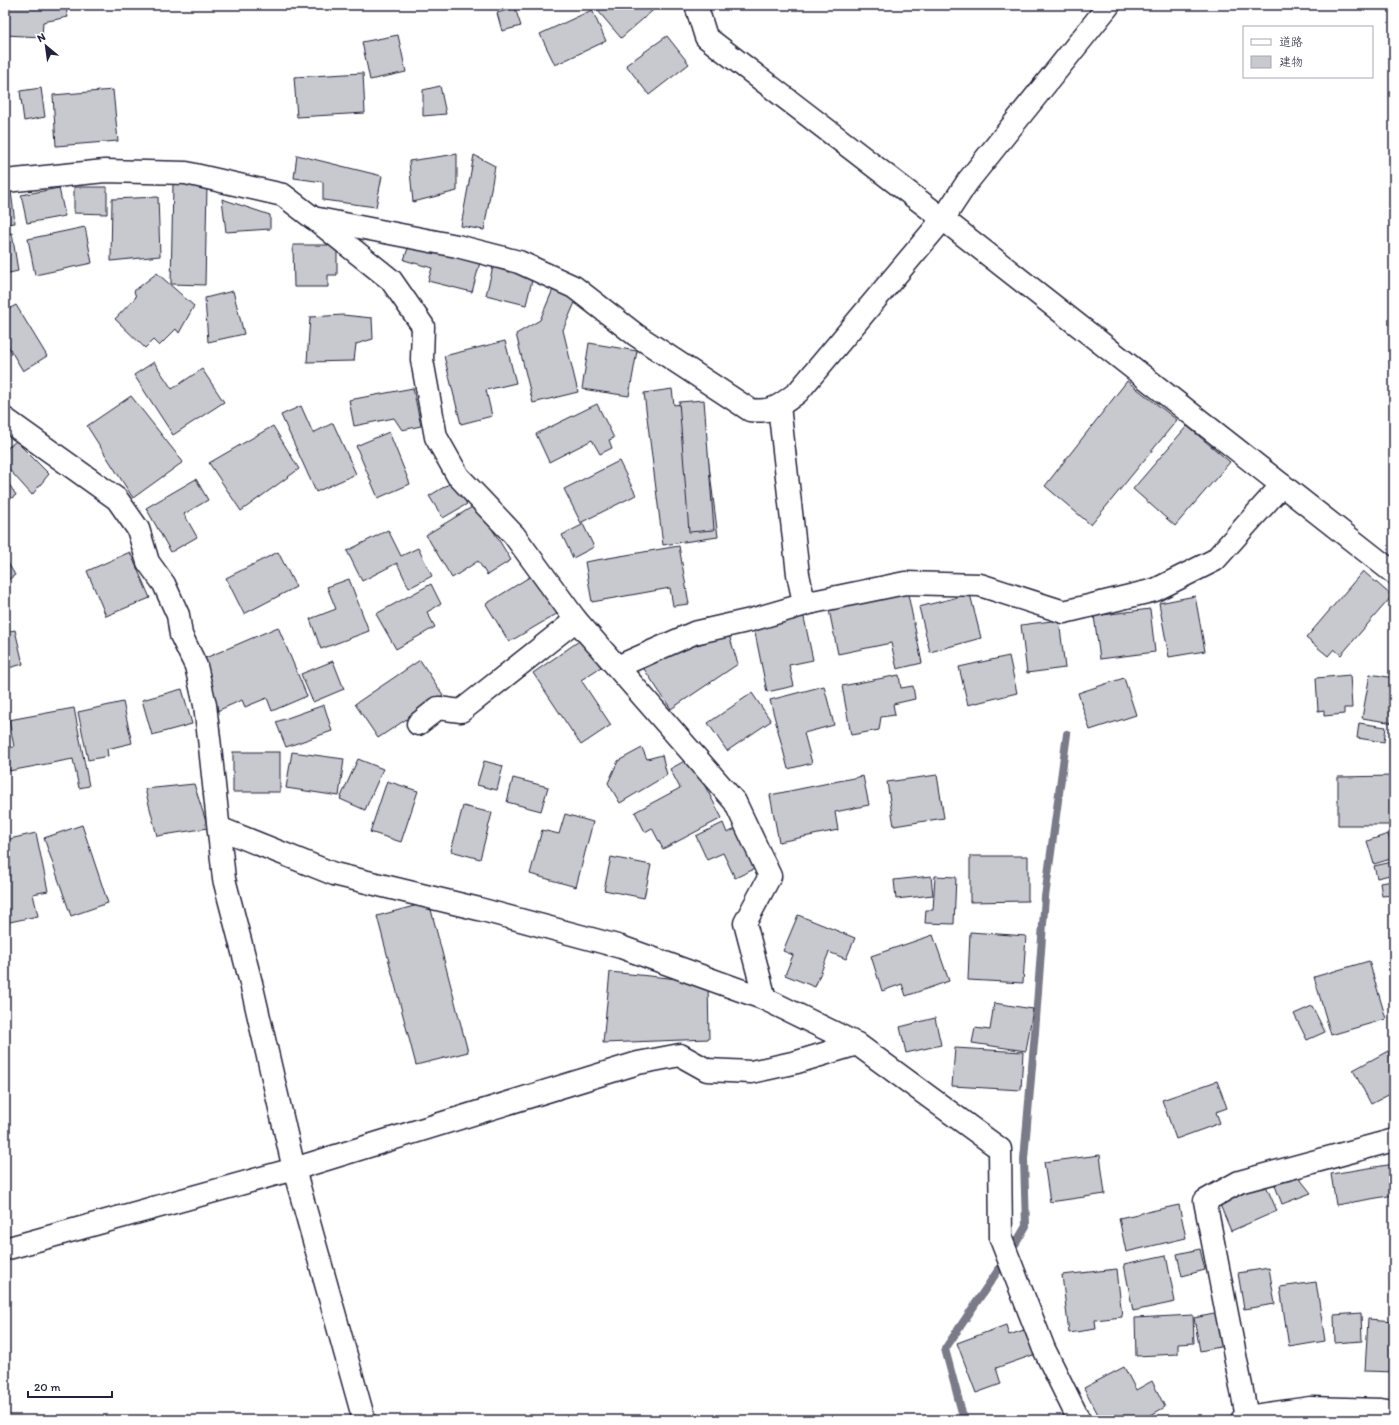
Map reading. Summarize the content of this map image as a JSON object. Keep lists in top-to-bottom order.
{
  "legend": ["道路", "建物"],
  "scale_bar": "20 m",
  "north": "top left"
}
